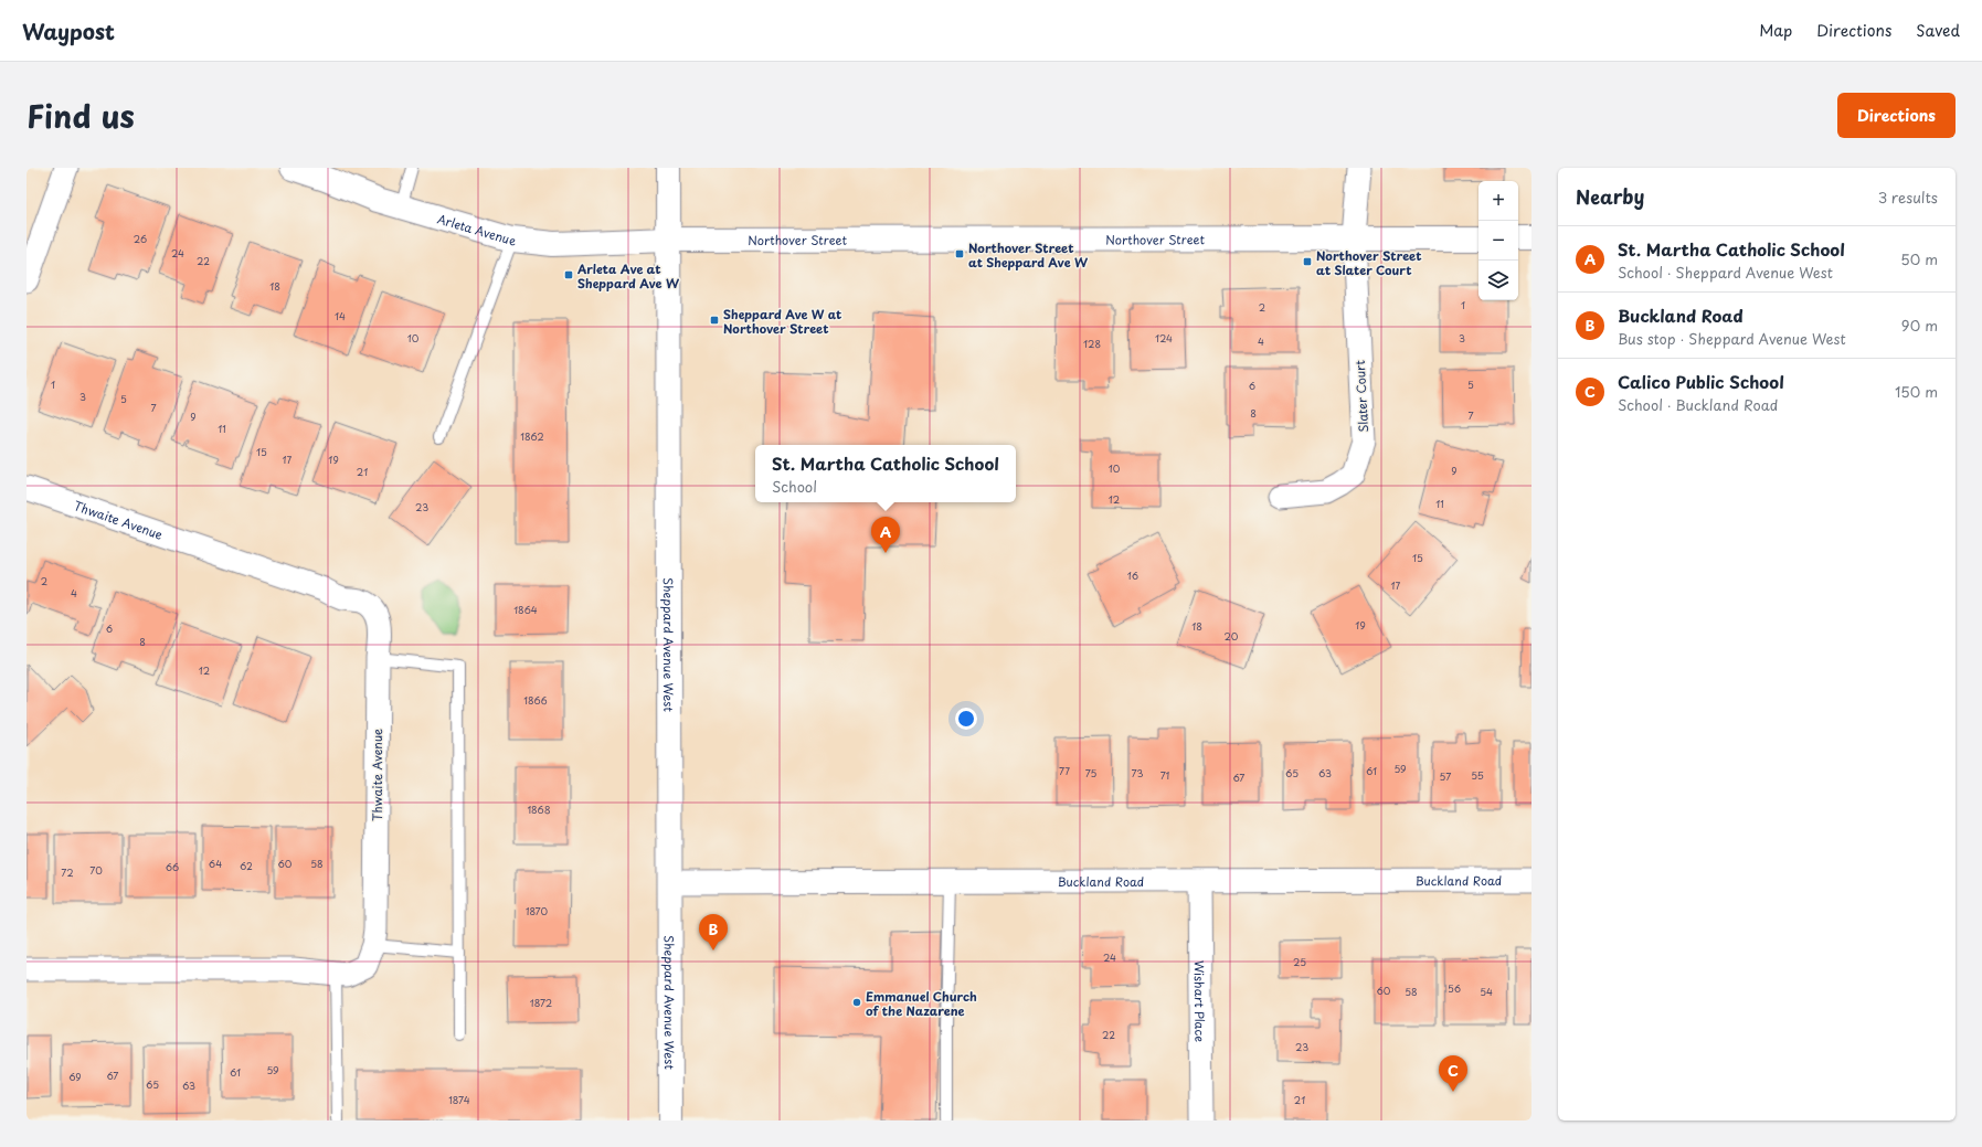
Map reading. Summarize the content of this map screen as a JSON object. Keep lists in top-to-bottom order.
{
  "streets": {
    "street": [
      "Arleta Avenue",
      "Northover Street",
      "Slater Court",
      "Thwaite Avenue",
      "Sheppard Avenue West",
      "Buckland Road",
      "Wishart Place"
    ]
  },
  "crossings": [
    ["Arleta Avenue", "Northover Street"],
    ["Arleta Avenue", "Sheppard Avenue West"],
    ["Northover Street", "Slater Court"],
    ["Northover Street", "Sheppard Avenue West"],
    ["Sheppard Avenue West", "Buckland Road"],
    ["Buckland Road", "Wishart Place"]
  ],
  "places": {
    "transit": [
      "Northover Street at Sheppard Ave W",
      "Northover Street at Slater Court",
      "Arleta Ave at Sheppard Ave W",
      "Sheppard Ave W at Northover Street"
    ],
    "other": ["Emmanuel Church of the Nazarene"]
  },
  "house_numbers": [
    "26",
    "24",
    "22",
    "18",
    "1",
    "2",
    "14",
    "10",
    "124",
    "3",
    "4",
    "128",
    "1",
    "5",
    "6",
    "3",
    "5",
    "7",
    "8",
    "7",
    "9",
    "11",
    "1862",
    "15",
    "17",
    "19",
    "10",
    "9",
    "21",
    "12",
    "11",
    "23",
    "15",
    "16",
    "2",
    "17",
    "4",
    "1864",
    "19",
    "18",
    "6",
    "20",
    "8",
    "12",
    "1866",
    "59",
    "77",
    "61",
    "75",
    "73",
    "65",
    "63",
    "71",
    "55",
    "57",
    "67",
    "1868",
    "64",
    "60",
    "58",
    "62",
    "66",
    "70",
    "72",
    "1870",
    "24",
    "25",
    "56",
    "60",
    "58",
    "54",
    "1872",
    "22",
    "23",
    "59",
    "61",
    "67",
    "69",
    "65",
    "63",
    "1874",
    "21"
  ],
  "page": {
    "header": "Waypost",
    "nav": ["Map", "Directions", "Saved"],
    "title": "Find us",
    "buttons": "Directions",
    "heading": ["Nearby", "3 results"],
    "map_buttons": ["+", "−"],
    "list": [
      {
        "mark": "A",
        "name": "St. Martha Catholic School",
        "note": "School · Sheppard Avenue West",
        "value": "50 m"
      },
      {
        "mark": "B",
        "name": "Buckland Road",
        "note": "Bus stop · Sheppard Avenue West",
        "value": "90 m"
      },
      {
        "mark": "C",
        "name": "Calico Public School",
        "note": "School · Buckland Road",
        "value": "150 m"
      }
    ],
    "popup": ["St. Martha Catholic School", "School"],
    "pins": ["A", "B", "C"]
  }
}
